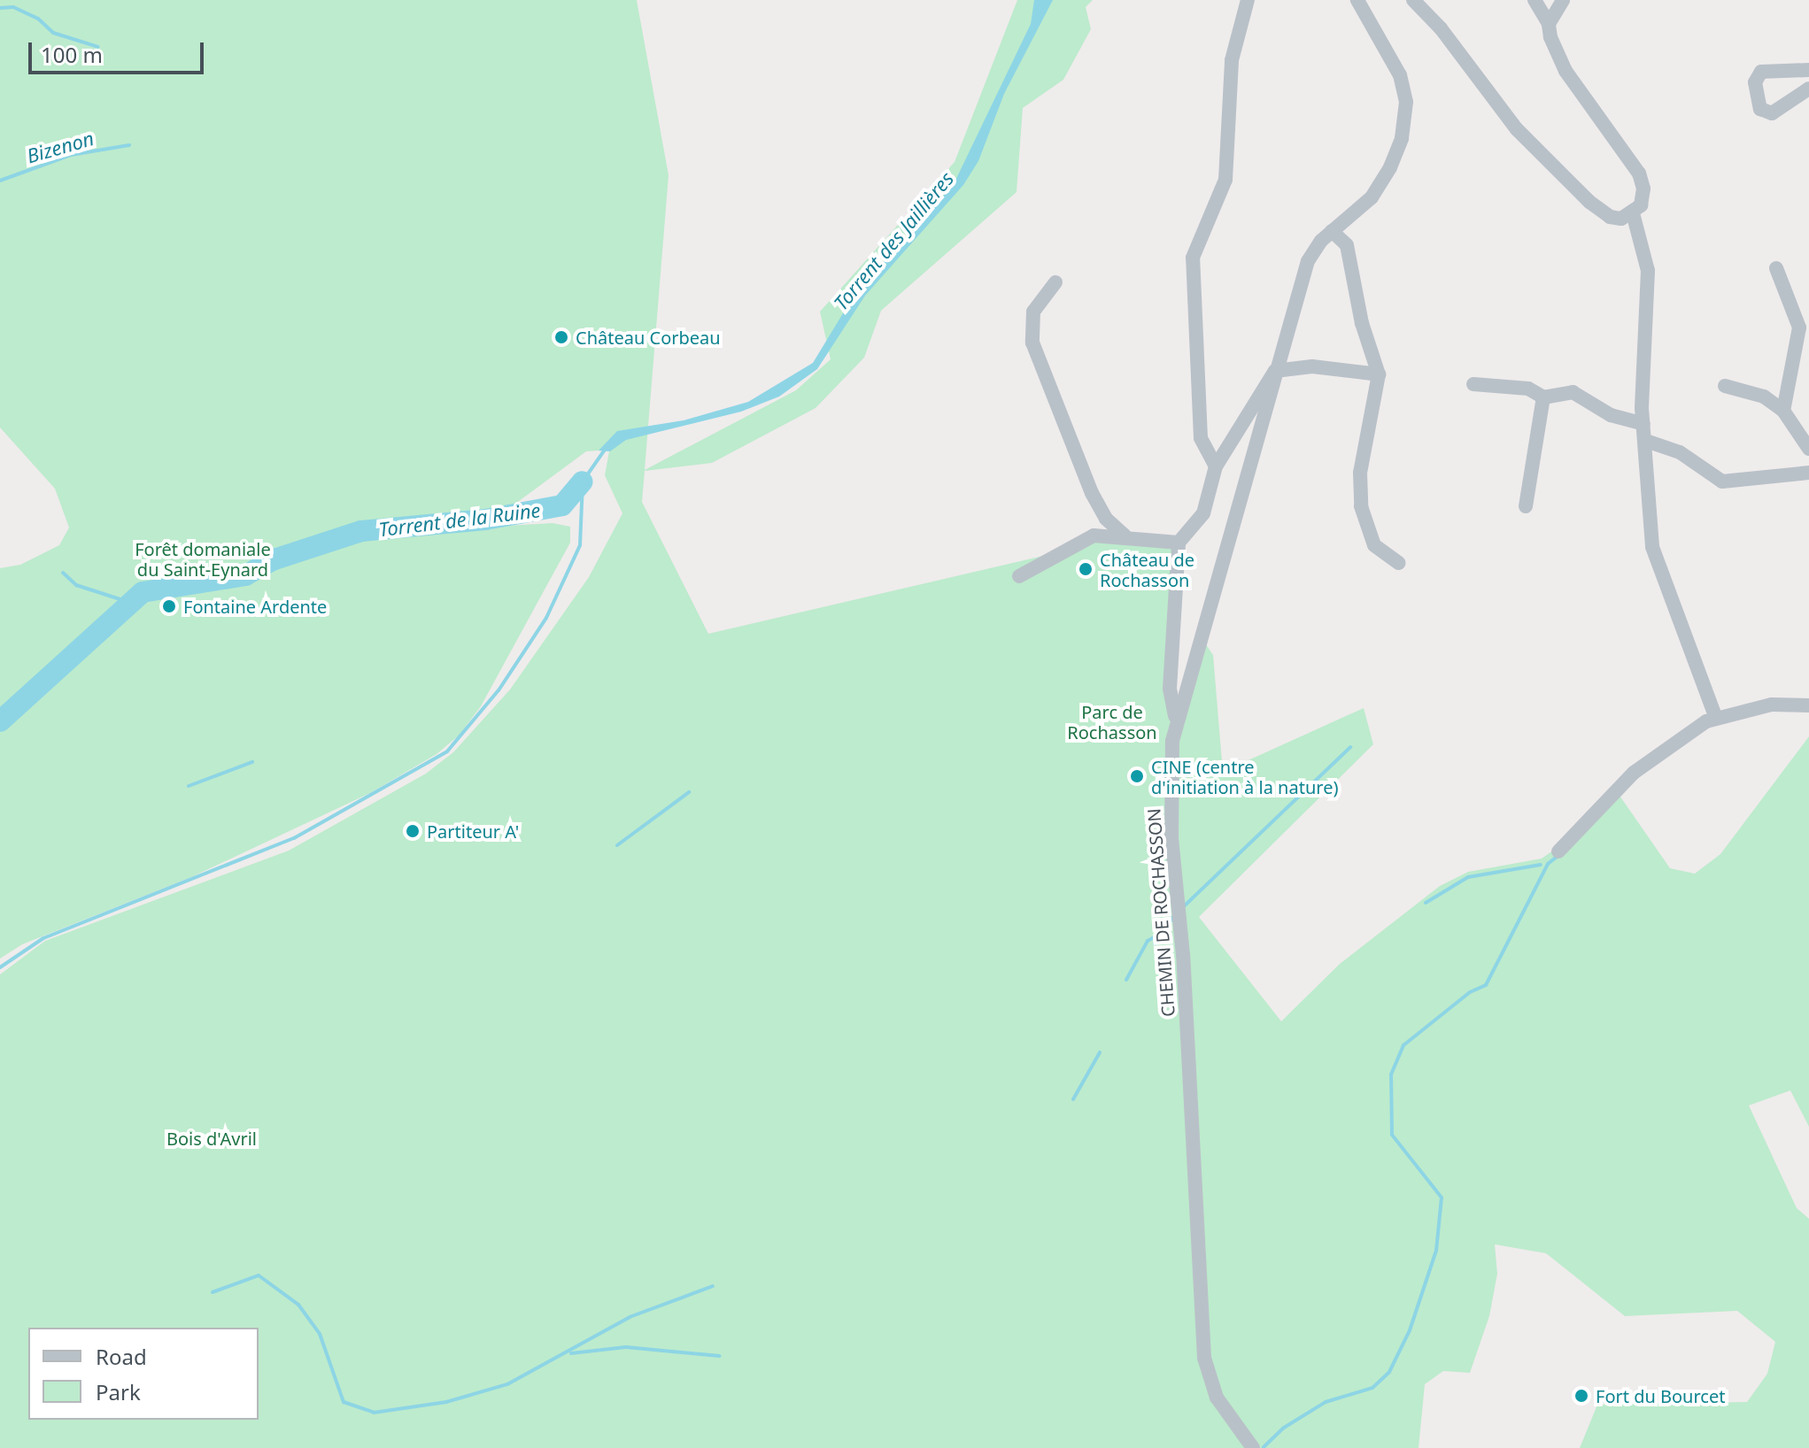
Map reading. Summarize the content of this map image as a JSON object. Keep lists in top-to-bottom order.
{
  "streets": {
    "street": ["CHEMIN DE ROCHASSON"]
  },
  "water": ["Bizenon", "Torrent des Jaillières", "Torrent de la Ruine"],
  "parks": ["Forêt domaniale du Saint-Eynard", "Parc de Rochasson", "Bois d'Avril"],
  "places": [
    "Château Corbeau",
    "Château de Rochasson",
    "Fontaine Ardente",
    "CINE (centre d'initiation à la nature)",
    "Partiteur A'",
    "Fort du Bourcet"
  ],
  "legend": ["Road", "Park"],
  "scale_bar": "100 m"
}
